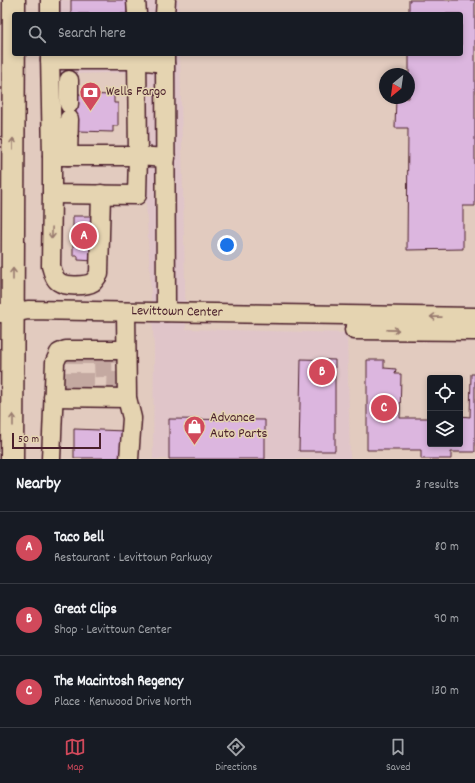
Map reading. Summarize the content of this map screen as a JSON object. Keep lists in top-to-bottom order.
{
  "streets": {
    "street": ["Levittown Center"]
  },
  "places": {
    "bank": ["Wells Fargo"],
    "shop": ["Advance Auto Parts"]
  },
  "scale_bar": "50 m",
  "north": "bottom left",
  "page": {
    "search": "Search here",
    "pins": ["A", "B", "C"],
    "scale": "50 m",
    "heading": ["Nearby", "3 results"],
    "list": [
      {
        "mark": "A",
        "name": "Taco Bell",
        "note": "Restaurant · Levittown Parkway",
        "value": "80 m"
      },
      {
        "mark": "B",
        "name": "Great Clips",
        "note": "Shop · Levittown Center",
        "value": "90 m"
      },
      {
        "mark": "C",
        "name": "The Macintosh Regency",
        "note": "Place · Kenwood Drive North",
        "value": "130 m"
      }
    ],
    "nav": ["Map", "Directions", "Saved"]
  }
}
